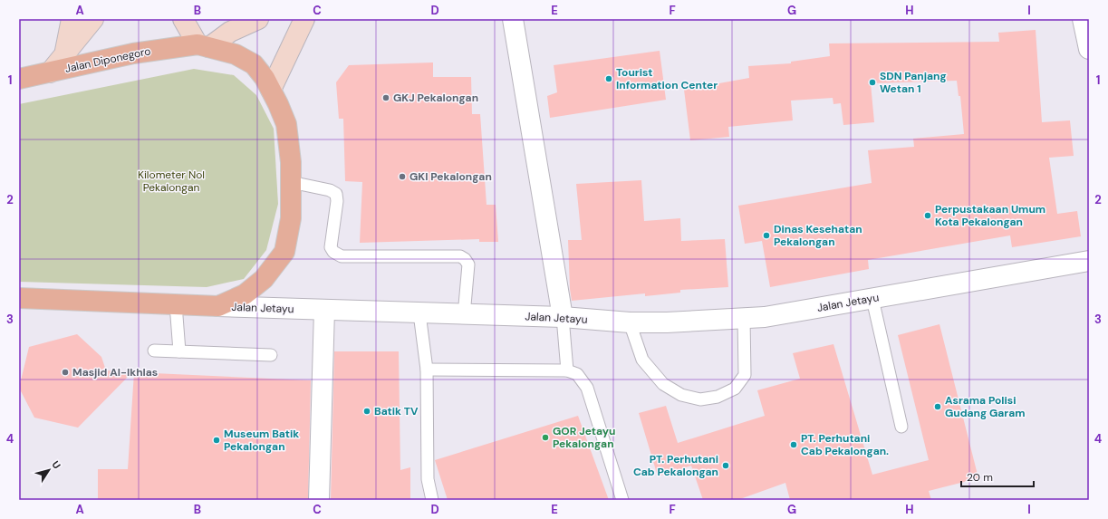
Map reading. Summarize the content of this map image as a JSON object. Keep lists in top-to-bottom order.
{
  "streets": {
    "main road": ["Jalan Diponegoro", "Jalan Jetayu"]
  },
  "parks": ["Kilometer Nol Pekalongan"],
  "places": [
    "Tourist Information Center",
    "SDN Panjang Wetan 1",
    "GKJ Pekalongan",
    "GKI Pekalongan",
    "Perpustakaan Umum Kota Pekalongan",
    "Dinas Kesehatan Pekalongan",
    "Masjid Al-Ikhlas",
    "Asrama Polisi Gudang Garam",
    "Batik TV",
    "GOR Jetayu Pekalongan",
    "Museum Batik Pekalongan",
    "PT. Perhutani Cab Pekalongan.",
    "PT. Perhutani Cab Pekalongan"
  ],
  "scale_bar": "20 m",
  "north": "top right",
  "grid": {
    "columns": [
      "A",
      "B",
      "C",
      "D",
      "E",
      "F",
      "G",
      "H",
      "I"
    ],
    "rows": [
      "1",
      "2",
      "3",
      "4"
    ]
  }
}
